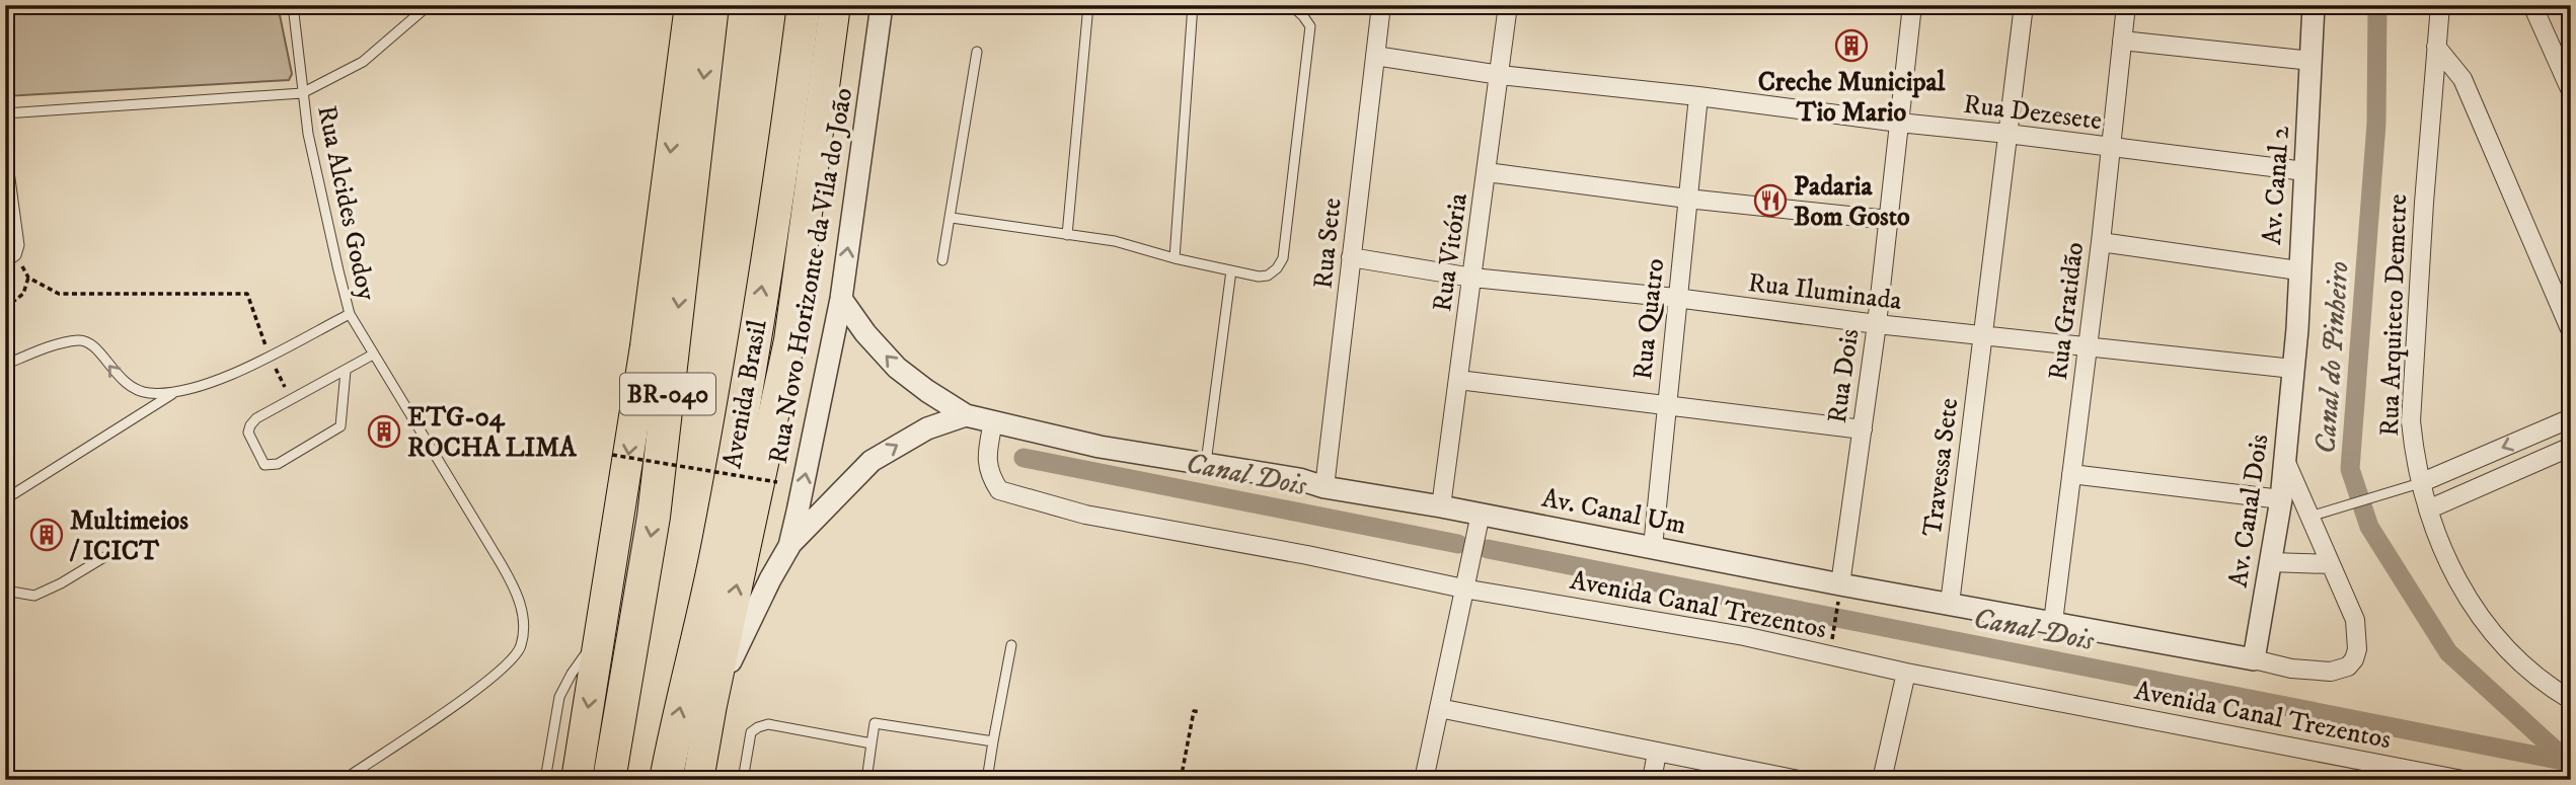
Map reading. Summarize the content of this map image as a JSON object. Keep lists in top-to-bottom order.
{
  "streets": {
    "highway": ["BR-040", "Avenida Brasil"],
    "street": [
      "Rua Dezesete",
      "Av. Canal 2",
      "Rua Sete",
      "Rua Vitória",
      "Rua Novo Horizonte da Vila do João",
      "Rua Iluminada",
      "Rua Gratidão",
      "Rua Arquiteto Demetre",
      "Rua Quatro",
      "Rua Dois",
      "Travessa Sete",
      "Av. Canal Um",
      "Av. Canal Dois",
      "Avenida Canal Trezentos"
    ],
    "lane": ["Rua Alcides Godoy"]
  },
  "crossings": [
    ["Rua Dezesete", "Av. Canal 2"],
    ["Rua Dezesete", "Rua Sete"],
    ["Rua Dezesete", "Rua Vitória"],
    ["Rua Dezesete", "Rua Gratidão"],
    ["Rua Dezesete", "Rua Quatro"],
    ["Rua Dezesete", "Rua Dois"],
    ["Rua Dezesete", "Travessa Sete"],
    ["Av. Canal 2", "Rua Iluminada"],
    ["Av. Canal 2", "Av. Canal Dois"],
    ["Rua Sete", "Rua Iluminada"],
    ["Rua Sete", "Av. Canal Um"],
    ["Rua Vitória", "Rua Iluminada"],
    ["Rua Vitória", "Av. Canal Um"],
    ["Rua Novo Horizonte da Vila do João", "Avenida Brasil"],
    ["Rua Iluminada", "Rua Gratidão"],
    ["Rua Iluminada", "Rua Quatro"],
    ["Rua Iluminada", "Rua Dois"],
    ["Rua Iluminada", "Travessa Sete"],
    ["Rua Iluminada", "Av. Canal Dois"],
    ["Rua Gratidão", "Av. Canal Um"],
    ["Rua Quatro", "Av. Canal Um"],
    ["Rua Dois", "Av. Canal Um"],
    ["Travessa Sete", "Av. Canal Um"],
    ["Av. Canal Um", "Av. Canal Dois"],
    ["Av. Canal Um", "Avenida Canal Trezentos"]
  ],
  "one_way": ["Rua Novo Horizonte da Vila do João"],
  "water": ["Canal do Pinheiro", "Canal Dois"],
  "places": {
    "building": ["Creche Municipal Tio Mario", "ETG-04 ROCHA LIMA", "Multimeios / ICICT"],
    "restaurant": ["Padaria Bom Gosto"]
  }
}
